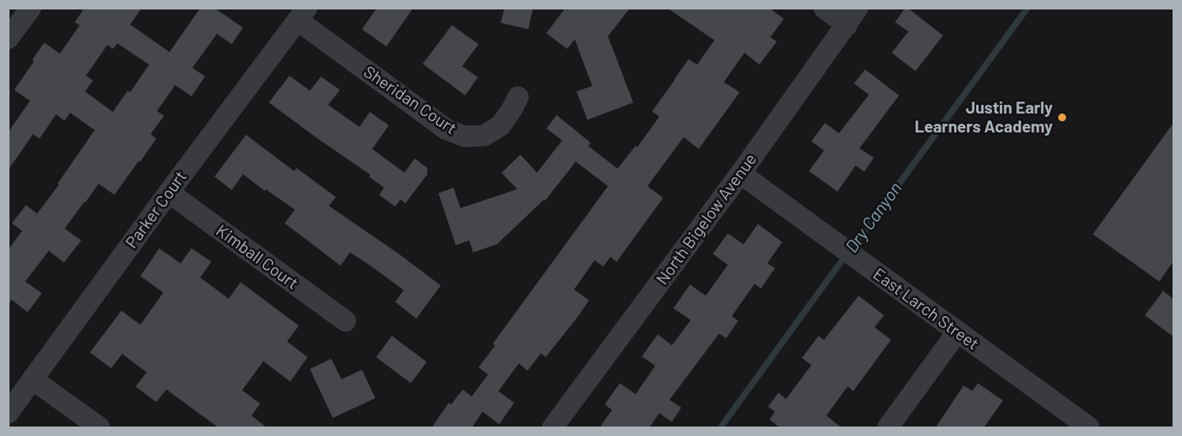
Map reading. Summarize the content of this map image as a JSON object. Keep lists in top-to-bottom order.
{
  "streets": {
    "street": [
      "Sheridan Court",
      "Parker Court",
      "North Bigelow Avenue",
      "Kimball Court",
      "East Larch Street"
    ]
  },
  "crossings": [
    ["Sheridan Court", "Parker Court"],
    ["Parker Court", "Kimball Court"],
    ["North Bigelow Avenue", "East Larch Street"]
  ],
  "water": ["Dry Canyon"],
  "places": ["Justin Early Learners Academy"]
}
